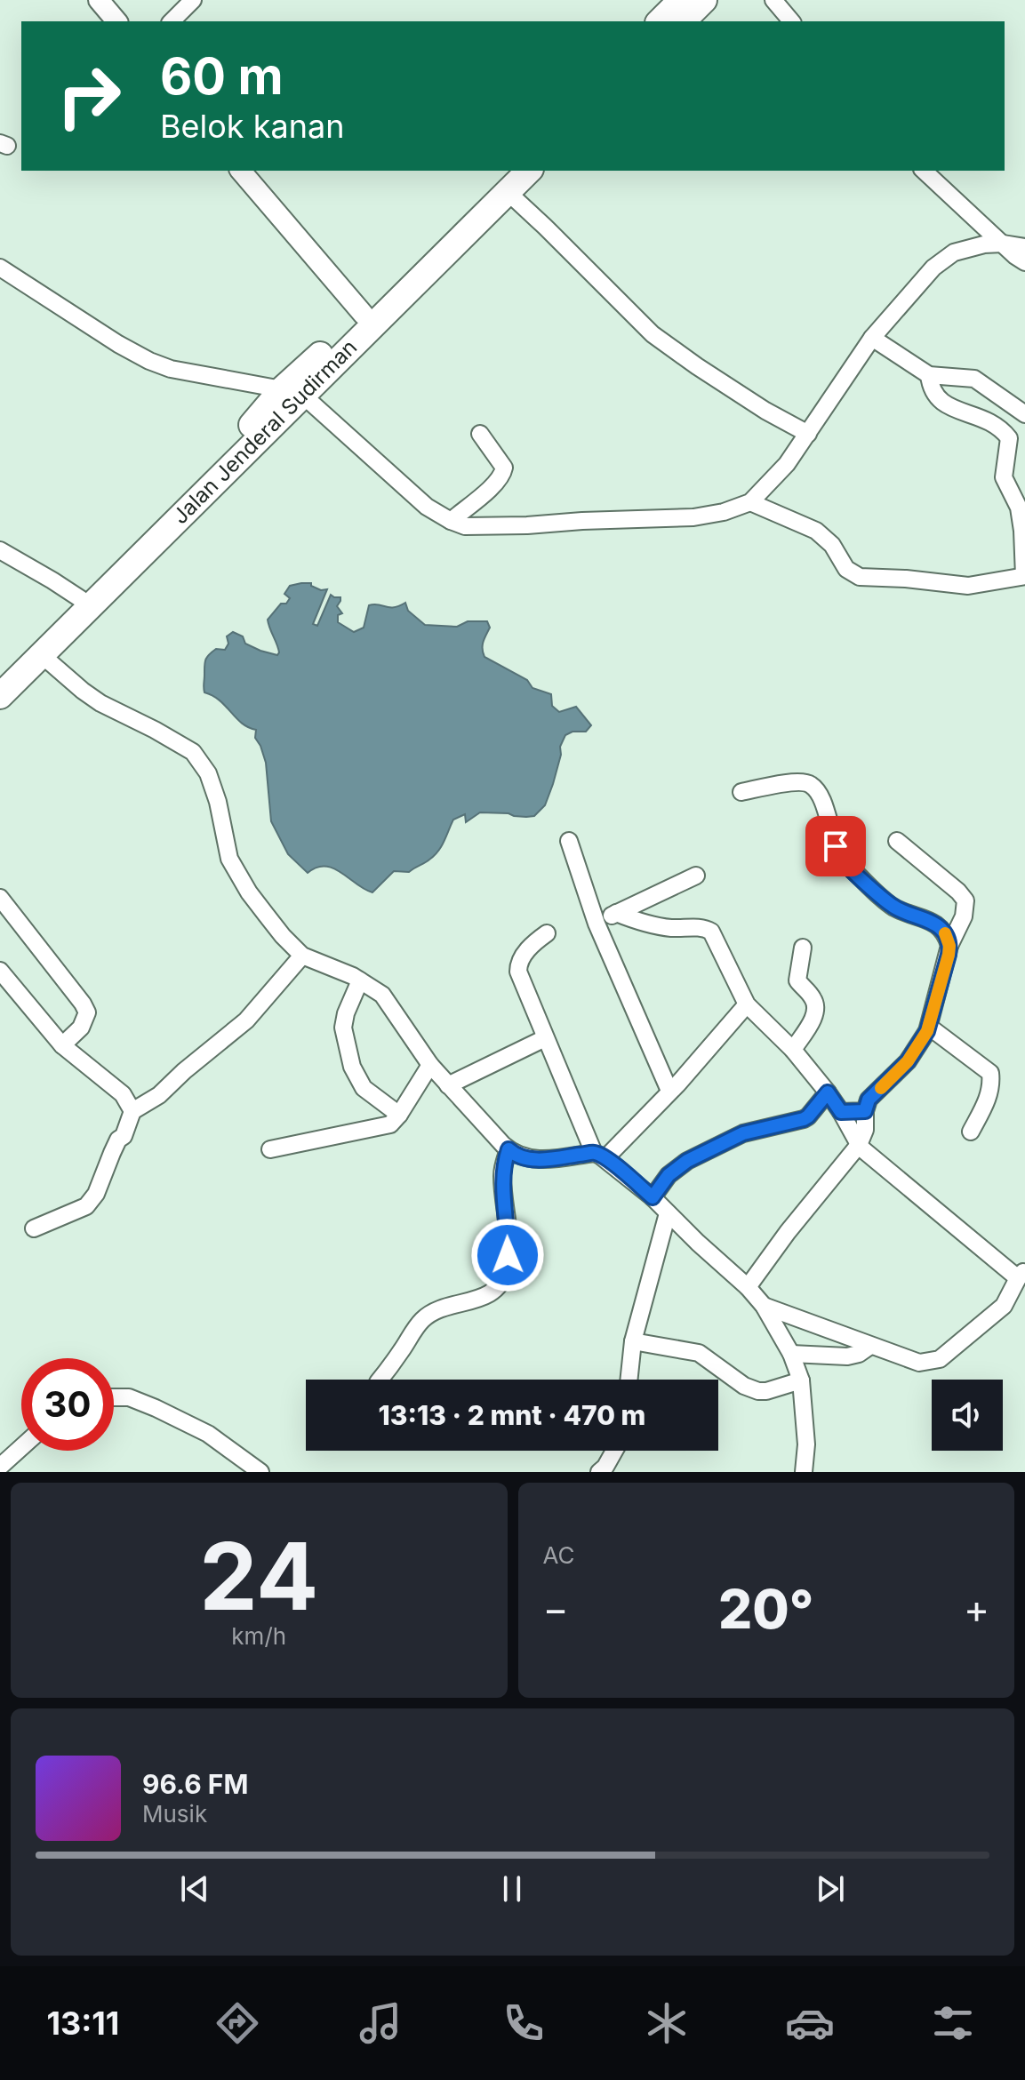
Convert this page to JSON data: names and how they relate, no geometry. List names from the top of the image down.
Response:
{
  "streets": {
    "highway": ["Jalan Jenderal Sudirman"]
  },
  "page": {
    "turn": ["60 m", "Belok kanan"],
    "limit": "30",
    "trip": "13:13 · 2 mnt · 470 m",
    "tile": [
      ["24", "km/h"],
      "AC"
    ],
    "heat": ["−", "20°", "+"],
    "song": ["96.6 FM", "Musik"],
    "tabs": "13:11"
  }
}
